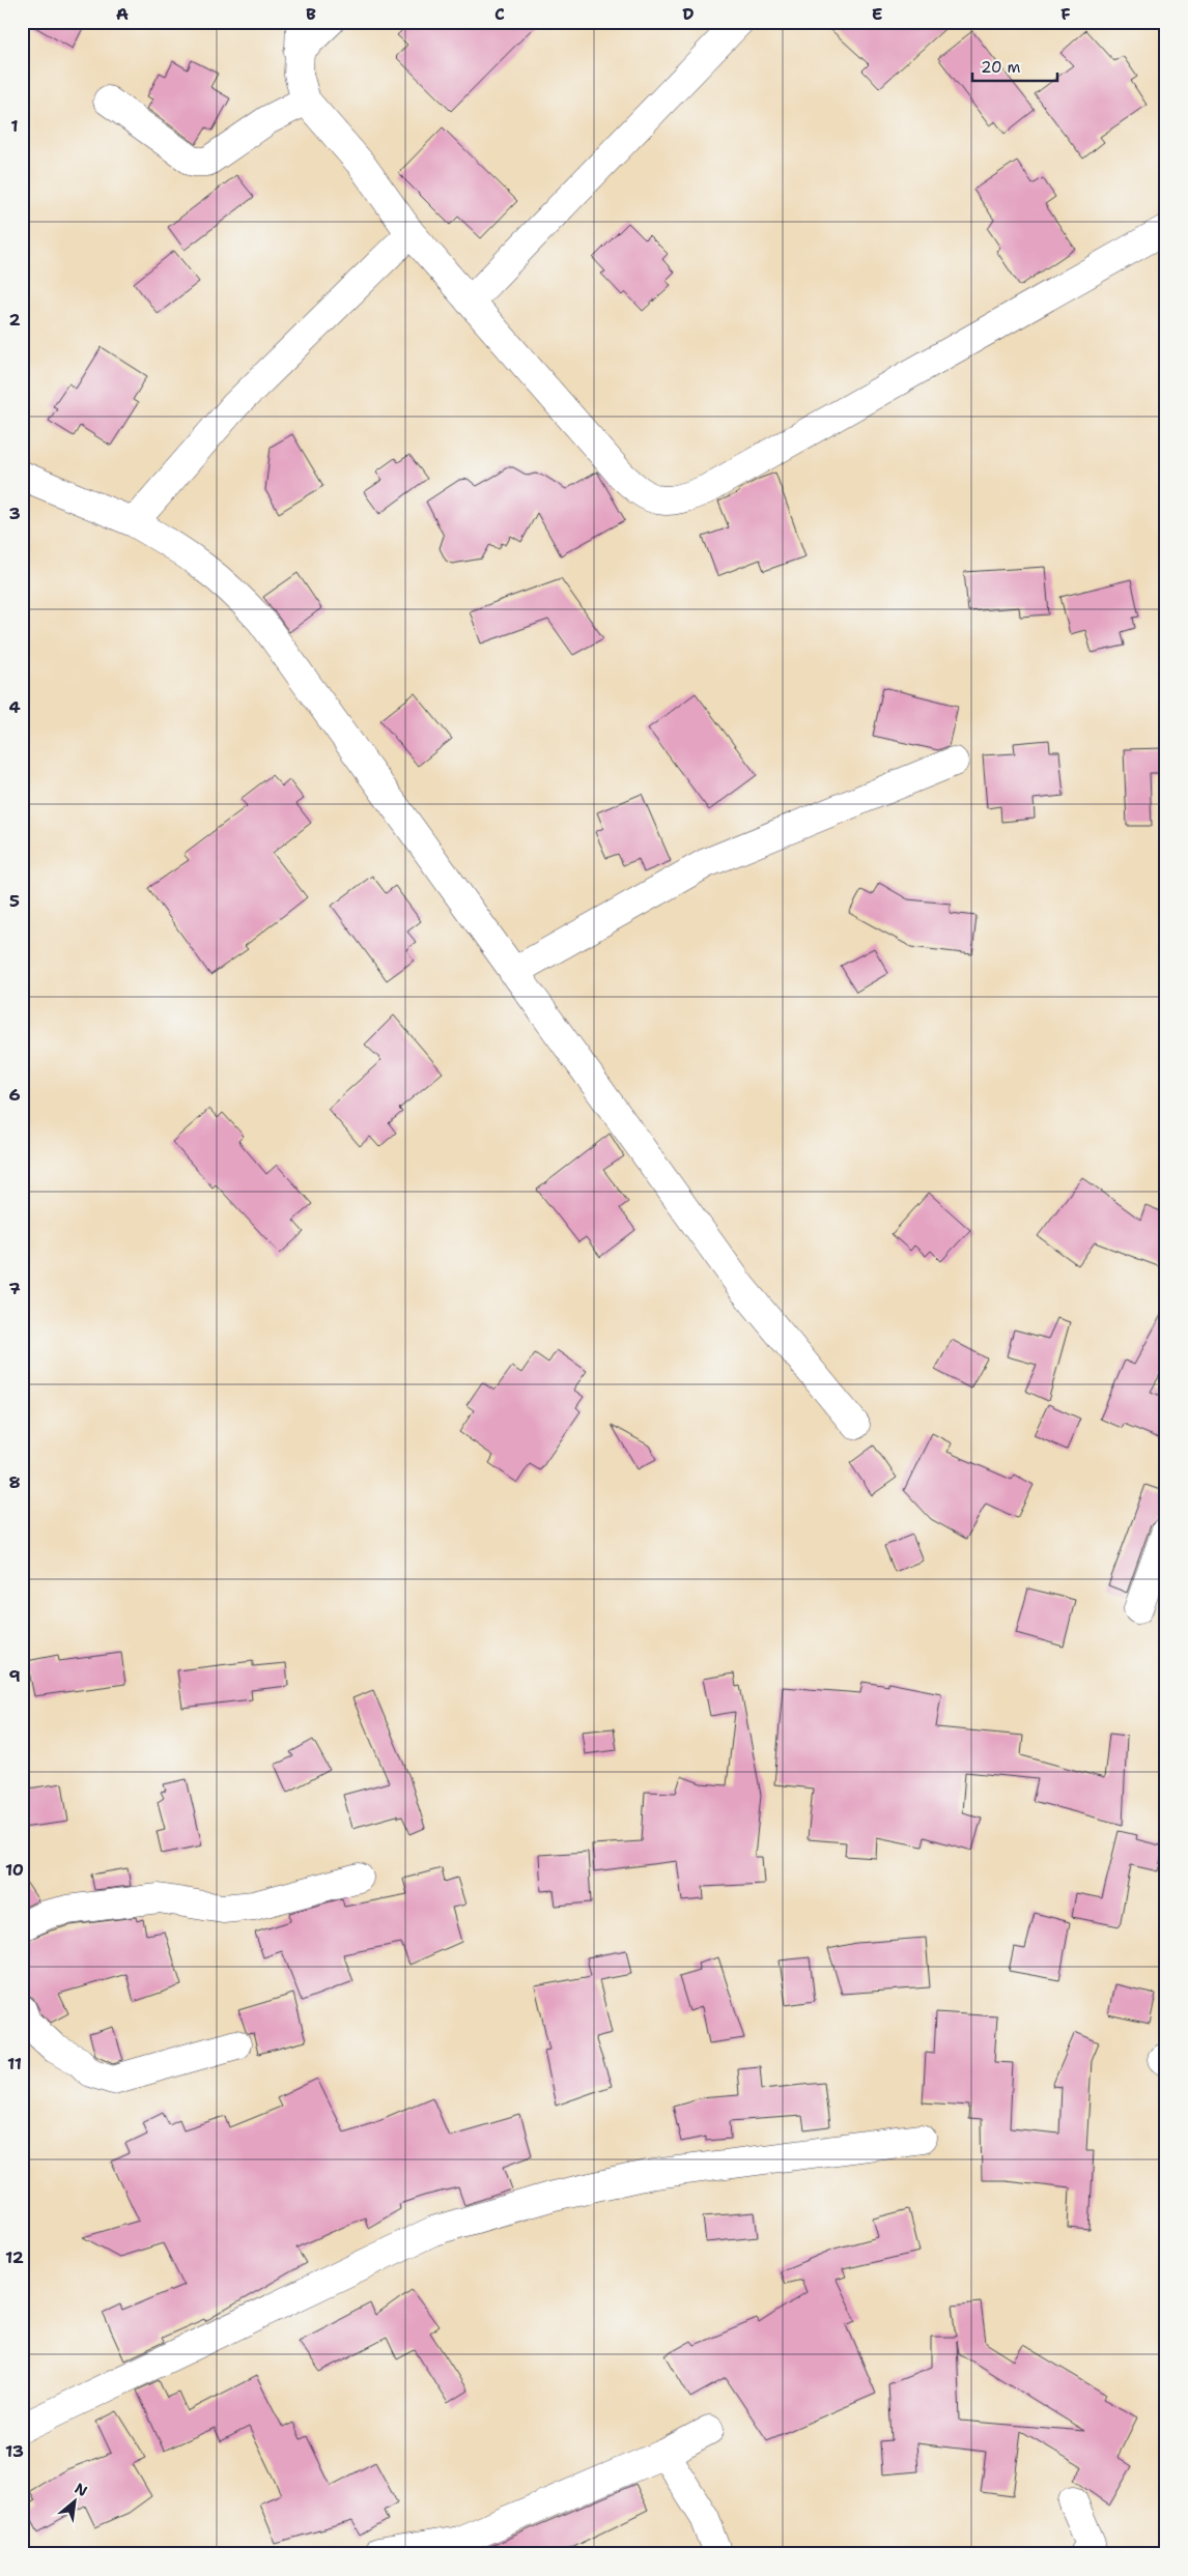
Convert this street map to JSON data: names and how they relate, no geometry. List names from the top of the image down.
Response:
{
  "scale_bar": "20 m",
  "north": "top right",
  "grid": {
    "columns": [
      "A",
      "B",
      "C",
      "D",
      "E",
      "F"
    ],
    "rows": [
      "1",
      "2",
      "3",
      "4",
      "5",
      "6",
      "7",
      "8",
      "9",
      "10",
      "11",
      "12",
      "13"
    ]
  }
}
